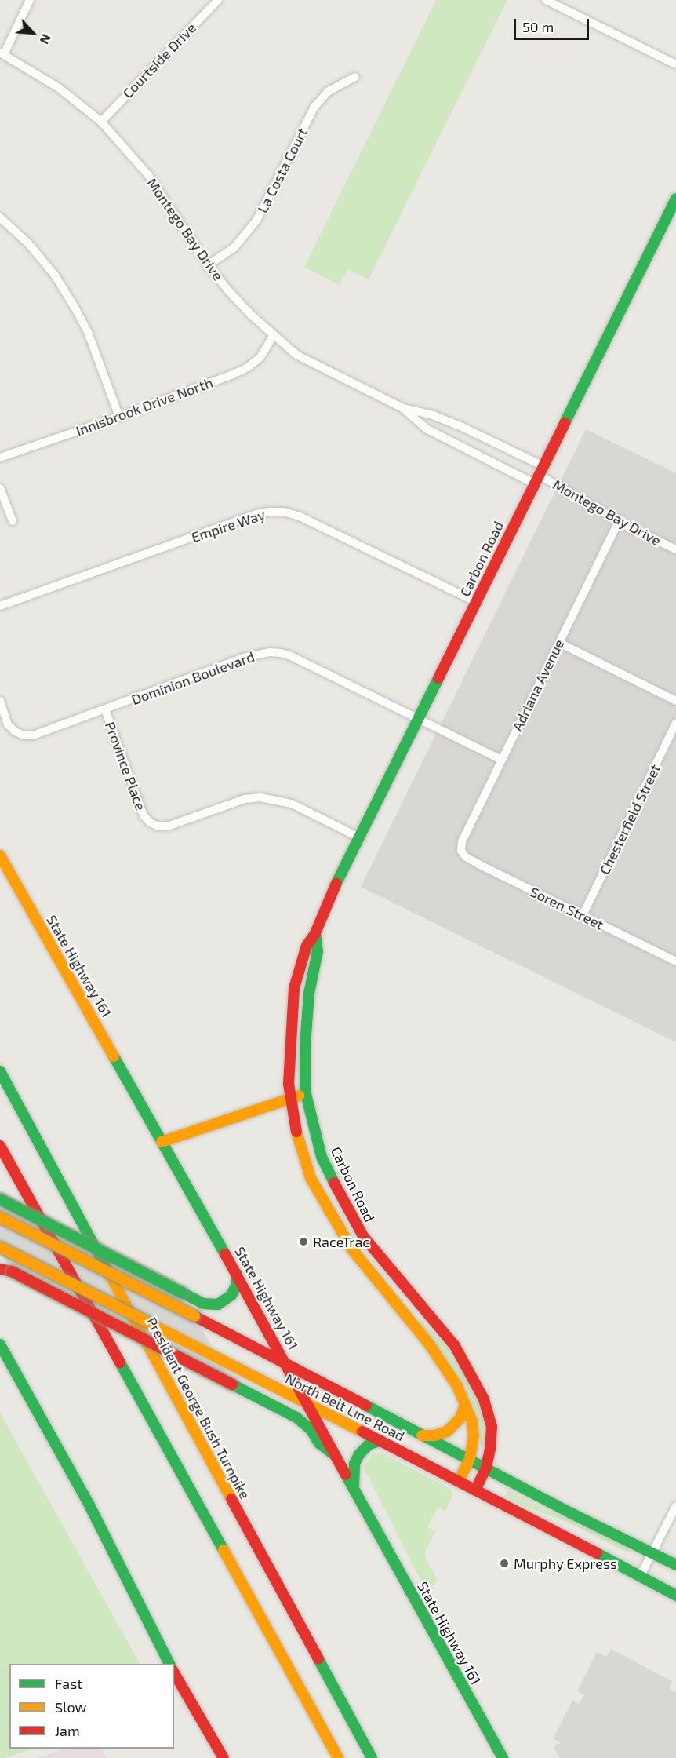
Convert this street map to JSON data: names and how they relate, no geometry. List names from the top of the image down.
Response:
{
  "streets": {
    "main road": [
      "Carbon Road",
      "State Highway 161",
      "North Belt Line Road",
      "President George Bush Turnpike"
    ],
    "street": [
      "Courtside Drive",
      "La Costa Court",
      "Montego Bay Drive",
      "Innisbrook Drive North",
      "Empire Way",
      "Dominion Boulevard",
      "Adriana Avenue",
      "Province Place",
      "Chesterfield Street",
      "Soren Street"
    ]
  },
  "crossings": [
    ["Courtside Drive", "Montego Bay Drive"],
    ["La Costa Court", "Montego Bay Drive"],
    ["Montego Bay Drive", "Innisbrook Drive North"],
    ["Montego Bay Drive", "Carbon Road"],
    ["Montego Bay Drive", "Adriana Avenue"],
    ["Empire Way", "Carbon Road"],
    ["Carbon Road", "Dominion Boulevard"],
    ["Carbon Road", "Province Place"],
    ["Carbon Road", "North Belt Line Road"],
    ["Dominion Boulevard", "Adriana Avenue"],
    ["Dominion Boulevard", "Province Place"],
    ["Adriana Avenue", "Soren Street"],
    ["Chesterfield Street", "Soren Street"],
    ["State Highway 161", "North Belt Line Road"]
  ],
  "places": ["RaceTrac", "Murphy Express"],
  "legend": ["Fast", "Slow", "Jam"],
  "scale_bar": "50 m",
  "north": "bottom right"
}
